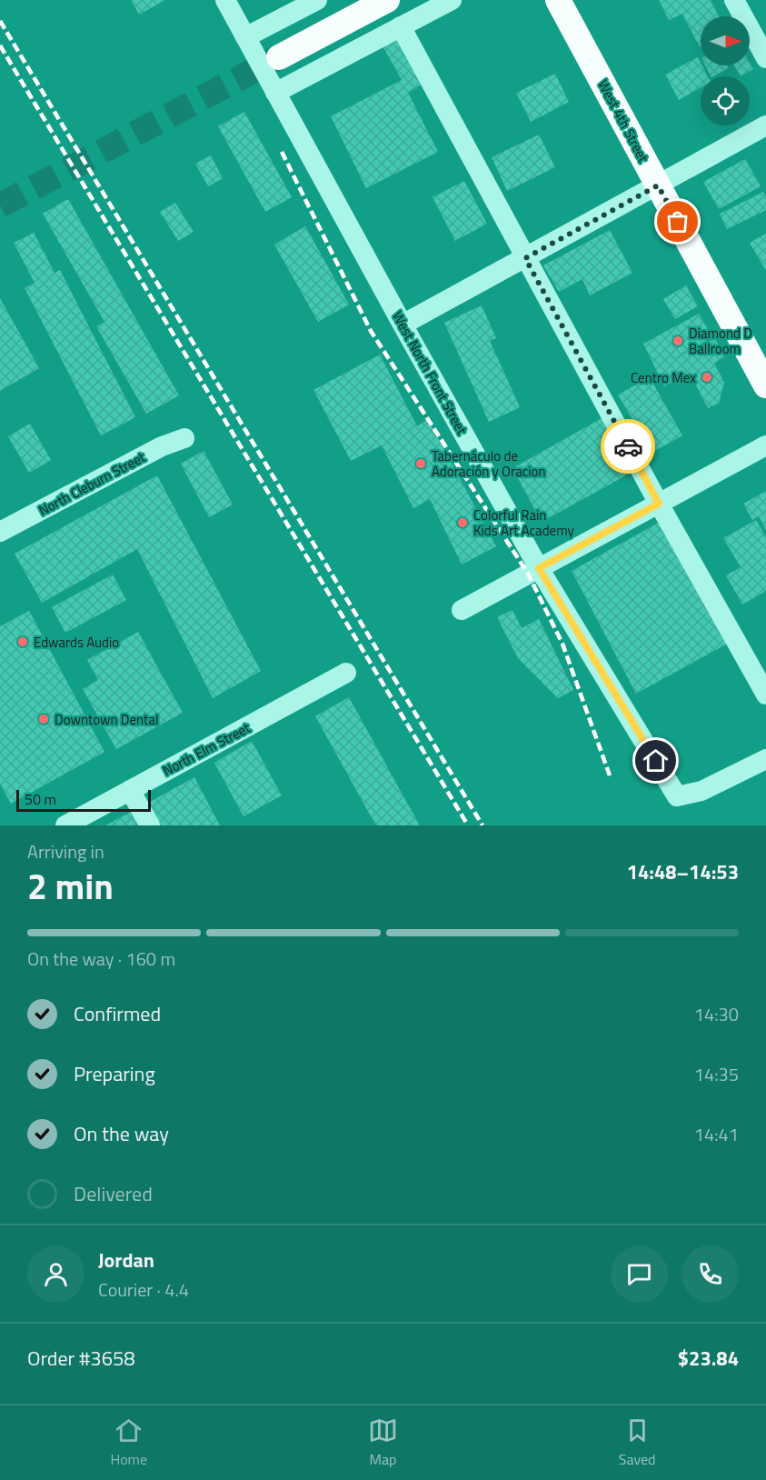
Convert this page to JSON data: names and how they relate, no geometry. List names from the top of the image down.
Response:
{
  "streets": {
    "main road": ["West 4th Street"],
    "street": ["West North Front Street", "North Cleburn Street", "North Elm Street"]
  },
  "places": [
    "Diamond D Ballroom",
    "Centro Mex",
    "Tabernáculo de Adoración y Oracion",
    "Colorful Rain Kids Art Academy",
    "Edwards Audio",
    "Downtown Dental"
  ],
  "scale_bar": "50 m",
  "north": "right",
  "page": {
    "scale": "50 m",
    "heading": ["2 min", "Arriving in", "14:48–14:53"],
    "panel": [
      "Jordan",
      "Courier · 4.4",
      "Order #3658",
      "$23.84"
    ],
    "bar": "On the way · 160 m",
    "list": [
      ["Confirmed", "14:30"],
      ["Preparing", "14:35"],
      ["On the way", "14:41"],
      "Delivered"
    ],
    "tabs": ["Home", "Map", "Saved"]
  }
}
